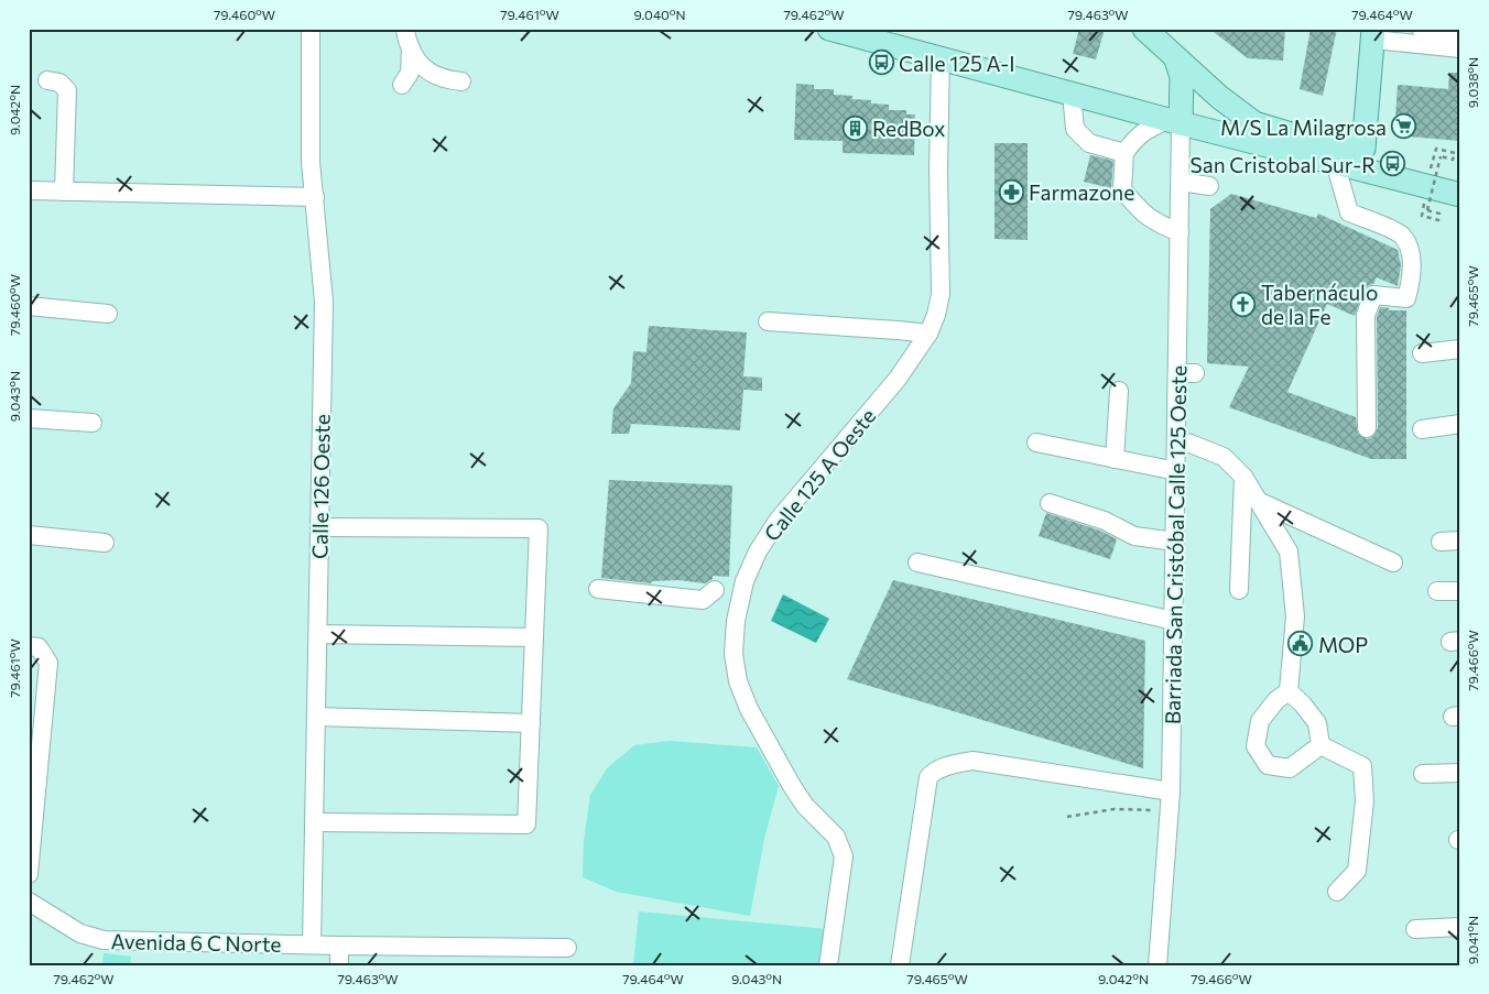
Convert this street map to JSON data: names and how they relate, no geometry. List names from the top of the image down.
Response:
{
  "streets": {
    "street": [
      "Calle 125 A Oeste",
      "Calle 126 Oeste",
      "Barriada San Cristóbal Calle 125 Oeste",
      "Avenida 6 C Norte"
    ]
  },
  "crossings": [
    ["Calle 126 Oeste", "Avenida 6 C Norte"]
  ],
  "places": {
    "bus stop": ["Calle 125 A-I", "San Cristobal Sur-R"],
    "supermarket": ["M/S La Milagrosa"],
    "building": ["RedBox"],
    "pharmacy": ["Farmazone"],
    "church": ["Tabernáculo de la Fe"],
    "public building": ["MOP"]
  },
  "coordinates": [
    "79.460°W",
    "79.461°W",
    "9.040°N",
    "79.462°W",
    "79.463°W",
    "79.464°W",
    "9.038°N",
    "9.042°N",
    "79.465°W",
    "9.043°N",
    "79.466°W",
    "9.041°N"
  ]
}
